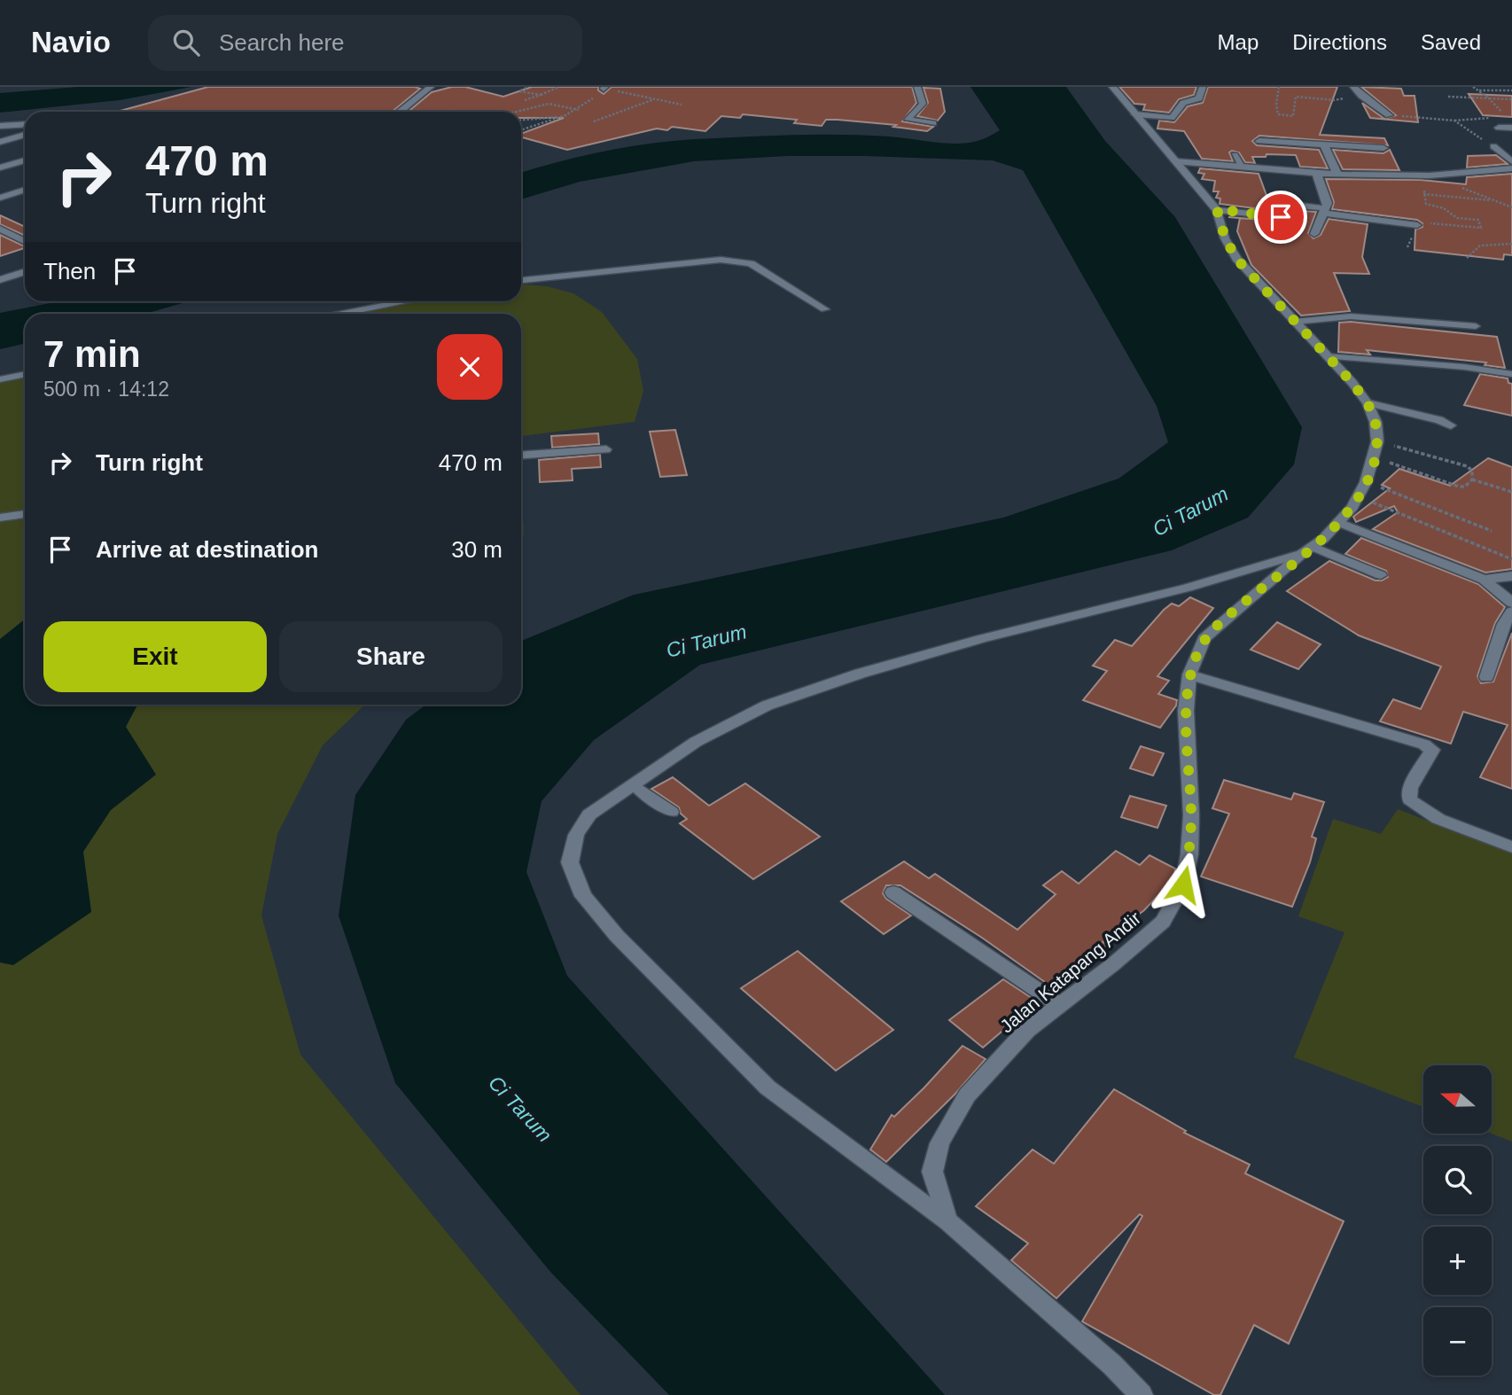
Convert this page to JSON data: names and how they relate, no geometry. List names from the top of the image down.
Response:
{
  "streets": {
    "street": ["Jalan Katapang Andir"]
  },
  "water": ["Ci Tarum"],
  "north": "left",
  "page": {
    "header": "Navio",
    "search": "Search here",
    "nav": ["Map", "Directions", "Saved"],
    "turn": ["470 m", "Turn right"],
    "then": "Then",
    "heading": ["7 min", "500 m · 14:12"],
    "list": [
      {
        "name": "Turn right",
        "value": "470 m"
      },
      {
        "name": "Arrive at destination",
        "value": "30 m"
      }
    ],
    "buttons": ["Exit", "Share"],
    "map_buttons": ["+", "−"]
  }
}
